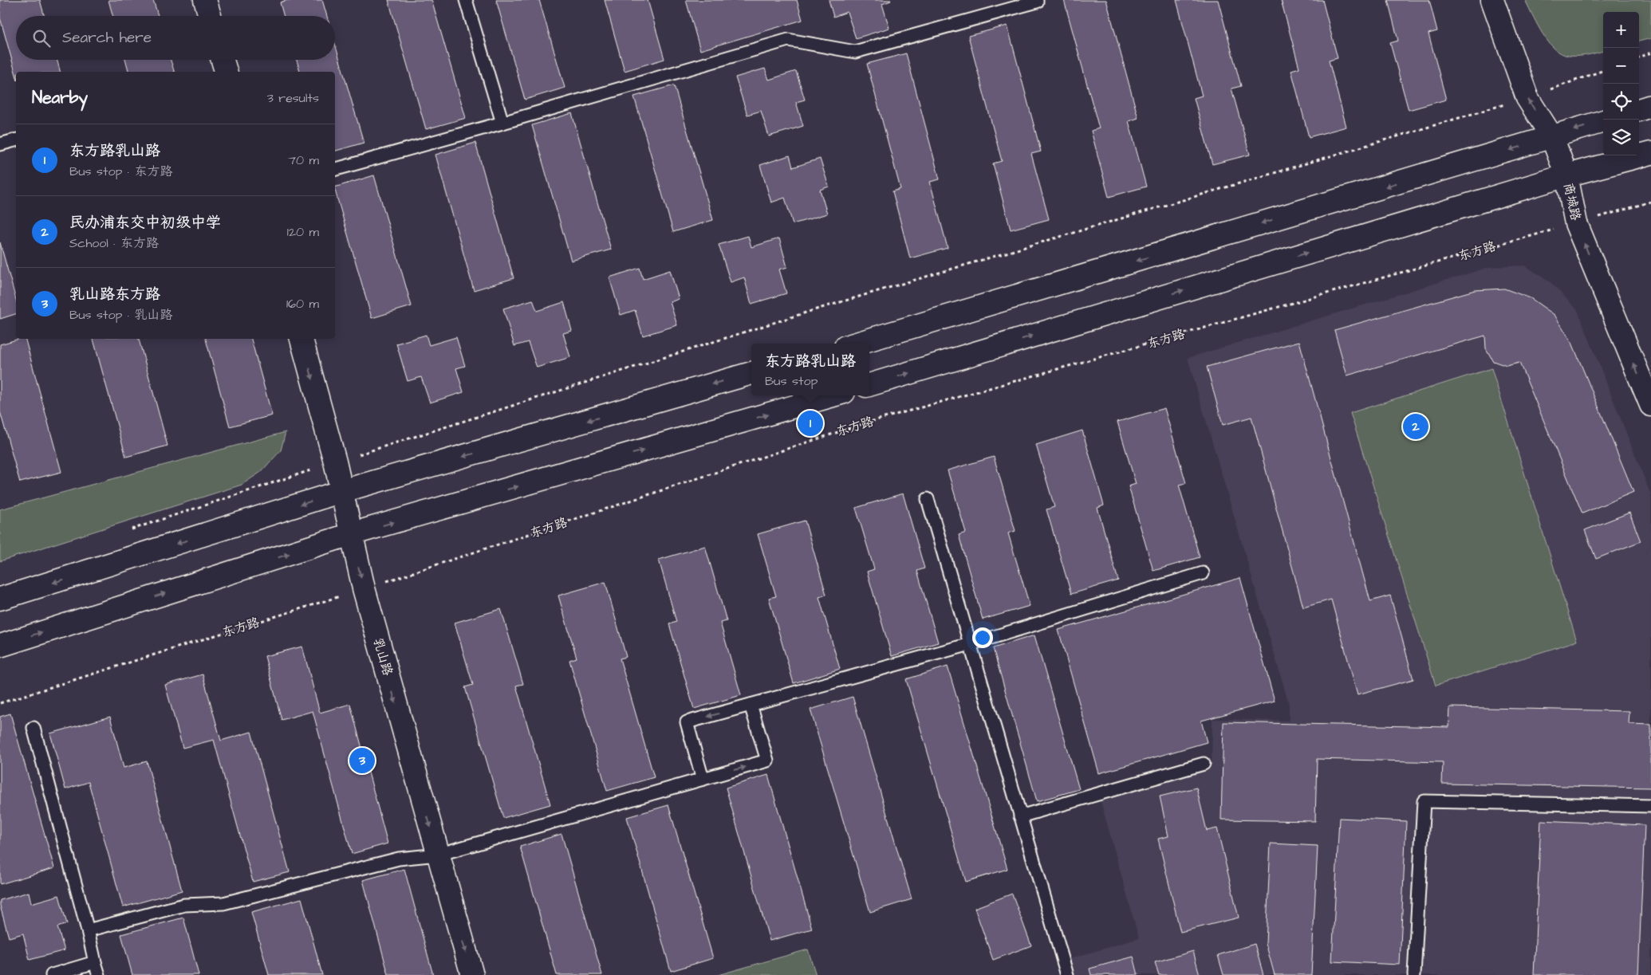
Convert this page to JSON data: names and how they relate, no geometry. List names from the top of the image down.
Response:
{
  "streets": {
    "main road": ["商城路", "乳山路"],
    "path": ["东方路"]
  },
  "crossings": [
    ["商城路", "东方路"],
    ["东方路", "乳山路"]
  ],
  "one_way": ["商城路", "乳山路"],
  "page": {
    "map_buttons": ["+", "−"],
    "search": "Search here",
    "heading": ["Nearby", "3 results"],
    "list": [
      {
        "mark": "1",
        "name": "东方路乳山路",
        "note": "Bus stop · 东方路",
        "value": "70 m"
      },
      {
        "mark": "2",
        "name": "民办浦东交中初级中学",
        "note": "School · 东方路",
        "value": "120 m"
      },
      {
        "mark": "3",
        "name": "乳山路东方路",
        "note": "Bus stop · 乳山路",
        "value": "160 m"
      }
    ],
    "popup": ["东方路乳山路", "Bus stop"],
    "pins": ["1", "2", "3"]
  }
}
